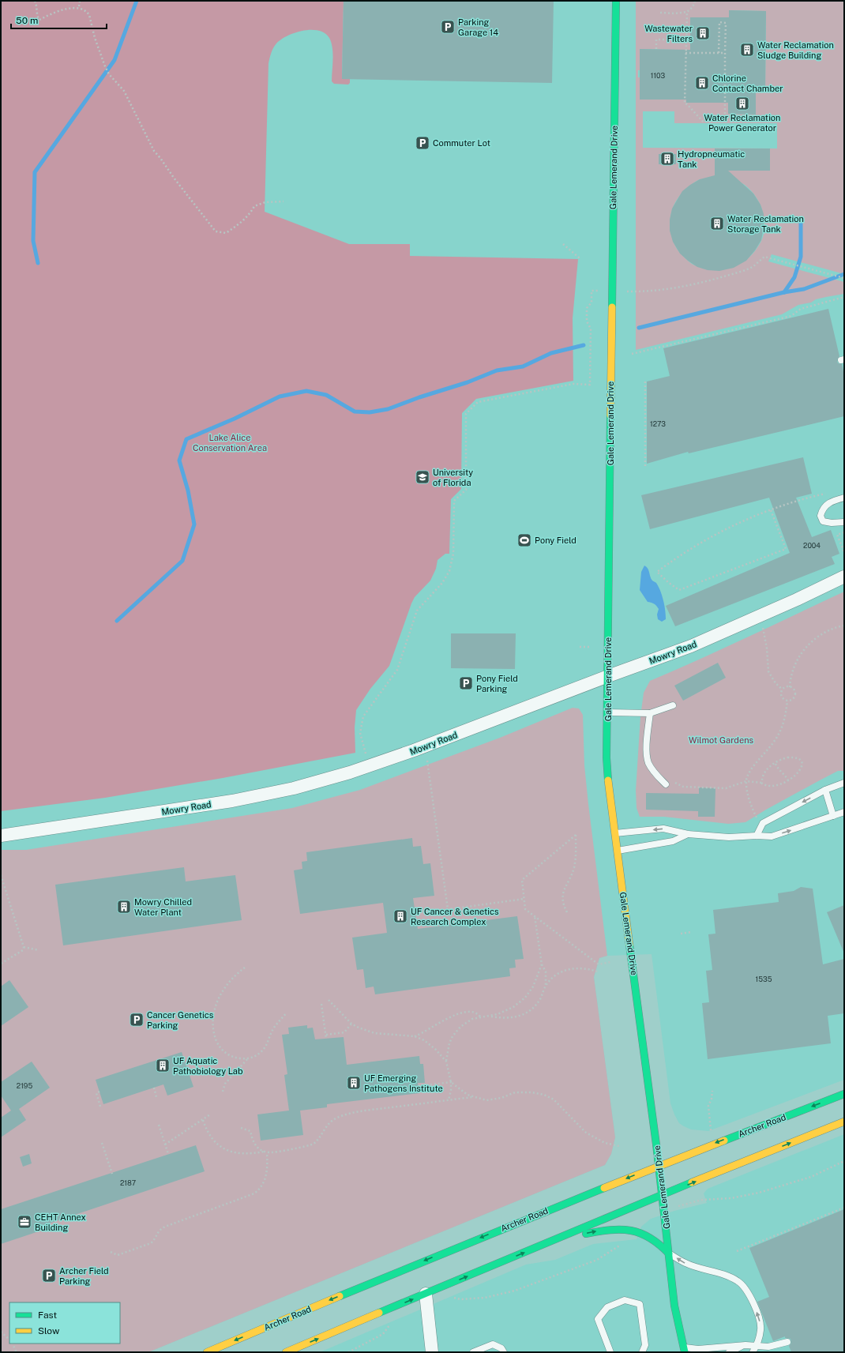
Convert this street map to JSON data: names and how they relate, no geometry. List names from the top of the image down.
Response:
{
  "streets": {
    "main road": ["Gale Lemerand Drive", "Archer Road"],
    "street": ["Mowry Road"]
  },
  "crossings": [
    ["Gale Lemerand Drive", "Mowry Road"],
    ["Gale Lemerand Drive", "Archer Road"]
  ],
  "parks": ["Lake Alice Conservation Area", "Wilmot Gardens"],
  "places": {
    "parking": [
      "Parking Garage 14",
      "Commuter Lot",
      "Pony Field Parking",
      "Cancer Genetics Parking",
      "Archer Field Parking"
    ],
    "building": [
      "Wastewater Filters",
      "Water Reclamation Sludge Building",
      "Chlorine Contact Chamber",
      "Water Reclamation Power Generator",
      "Hydropneumatic Tank",
      "Water Reclamation Storage Tank",
      "Mowry Chilled Water Plant",
      "UF Cancer & Genetics Research Complex",
      "UF Aquatic Pathobiology Lab",
      "UF Emerging Pathogens Institute"
    ],
    "school or university": ["University of Florida"],
    "sports": ["Pony Field"],
    "office": ["CEHT Annex Building"]
  },
  "house_numbers": [
    "1103",
    "1273",
    "2004",
    "1535",
    "2195",
    "2187"
  ],
  "legend": ["Fast", "Slow"],
  "scale_bar": "50 m"
}
